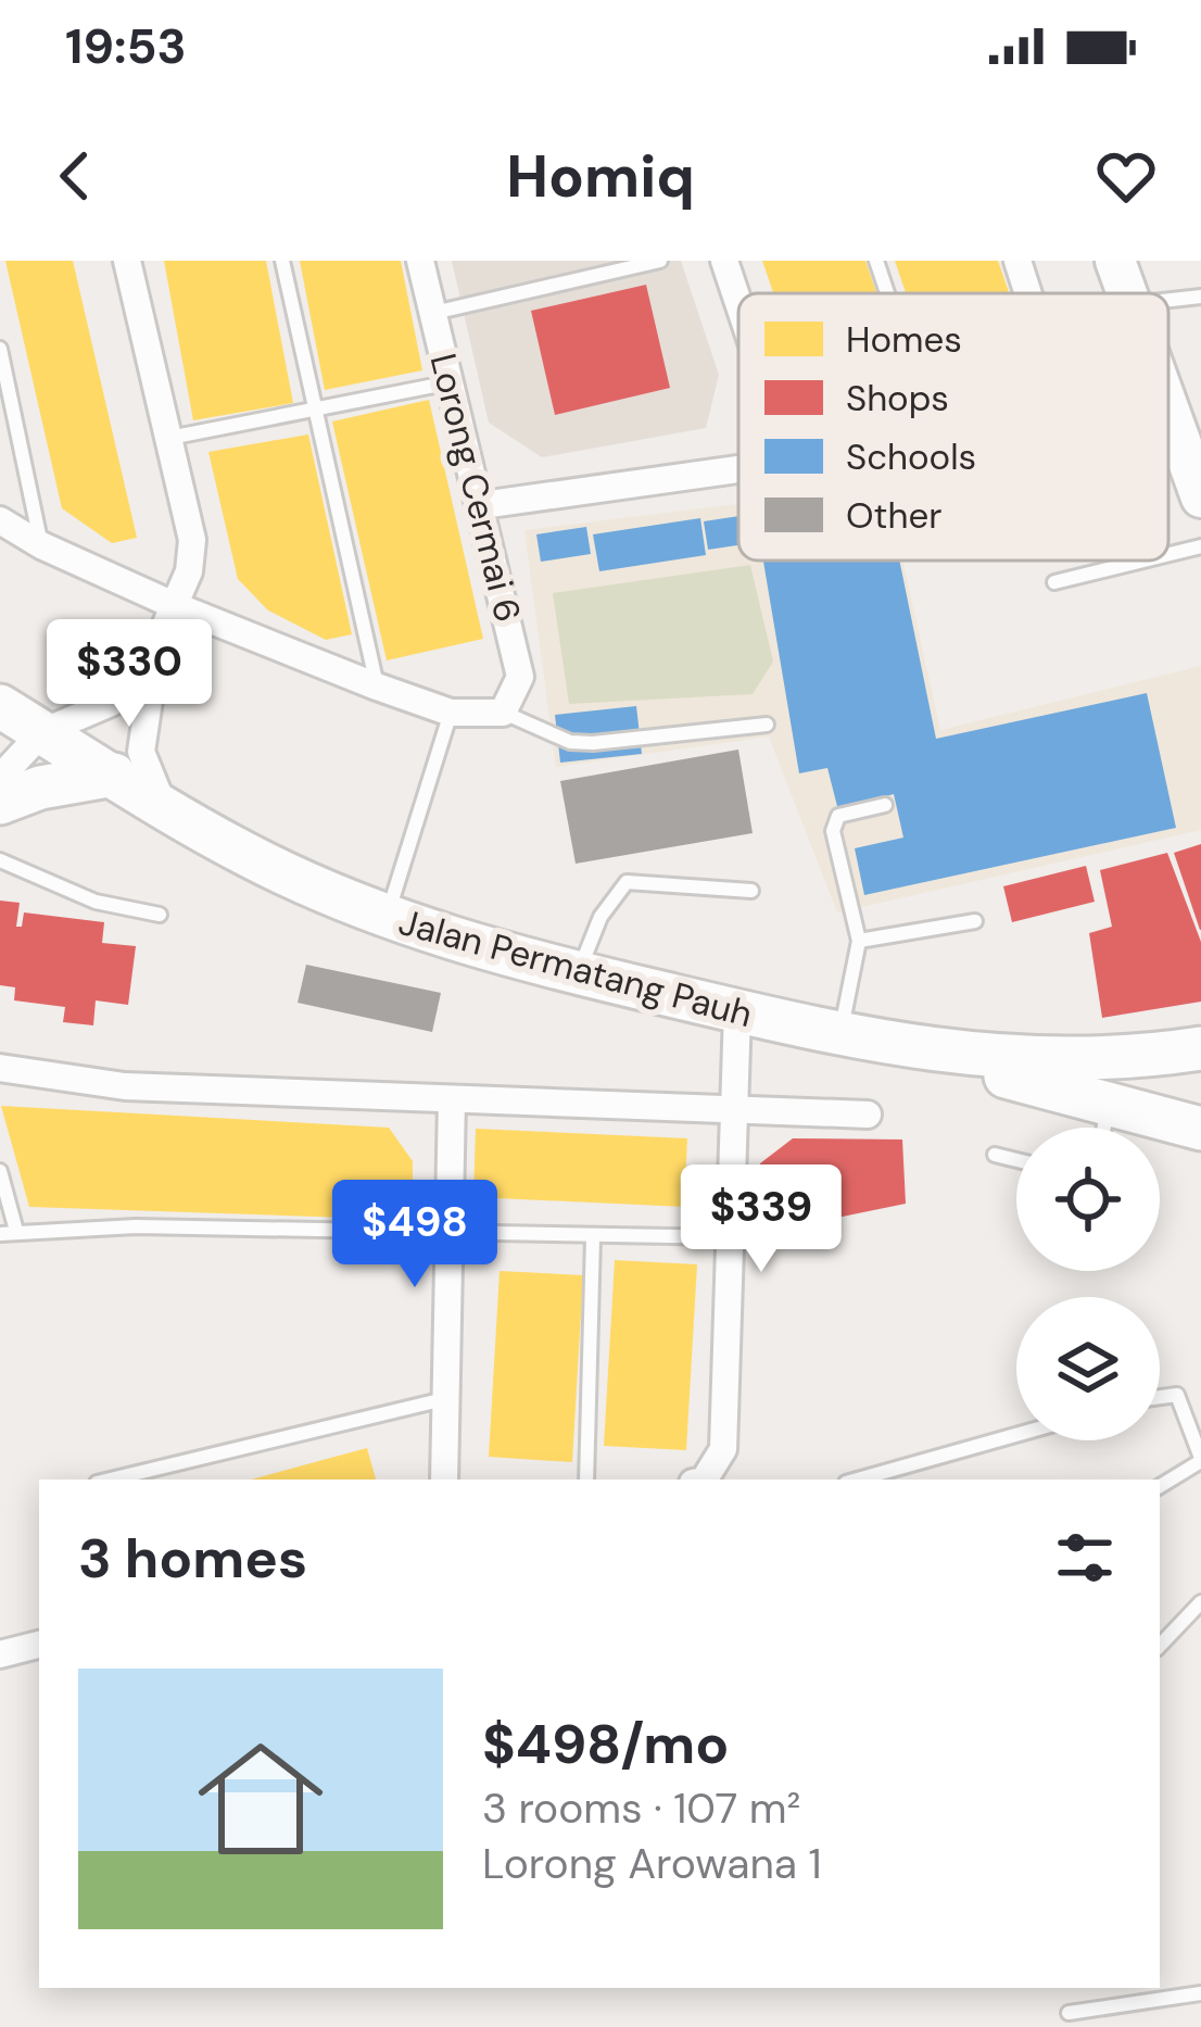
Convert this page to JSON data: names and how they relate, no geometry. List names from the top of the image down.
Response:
{
  "streets": {
    "main road": ["Jalan Permatang Pauh"],
    "street": ["Lorong Cermai 6"]
  },
  "legend": [
    "Homes",
    "Shops",
    "Schools",
    "Other"
  ],
  "page": {
    "status": "19:53",
    "header": "Homiq",
    "price": ["$330", "$339", "$498"],
    "heading": "3 homes",
    "list": [
      {
        "name": "$498/mo",
        "note": "3 rooms · 107 m² · Lorong Arowana 1"
      }
    ]
  }
}
